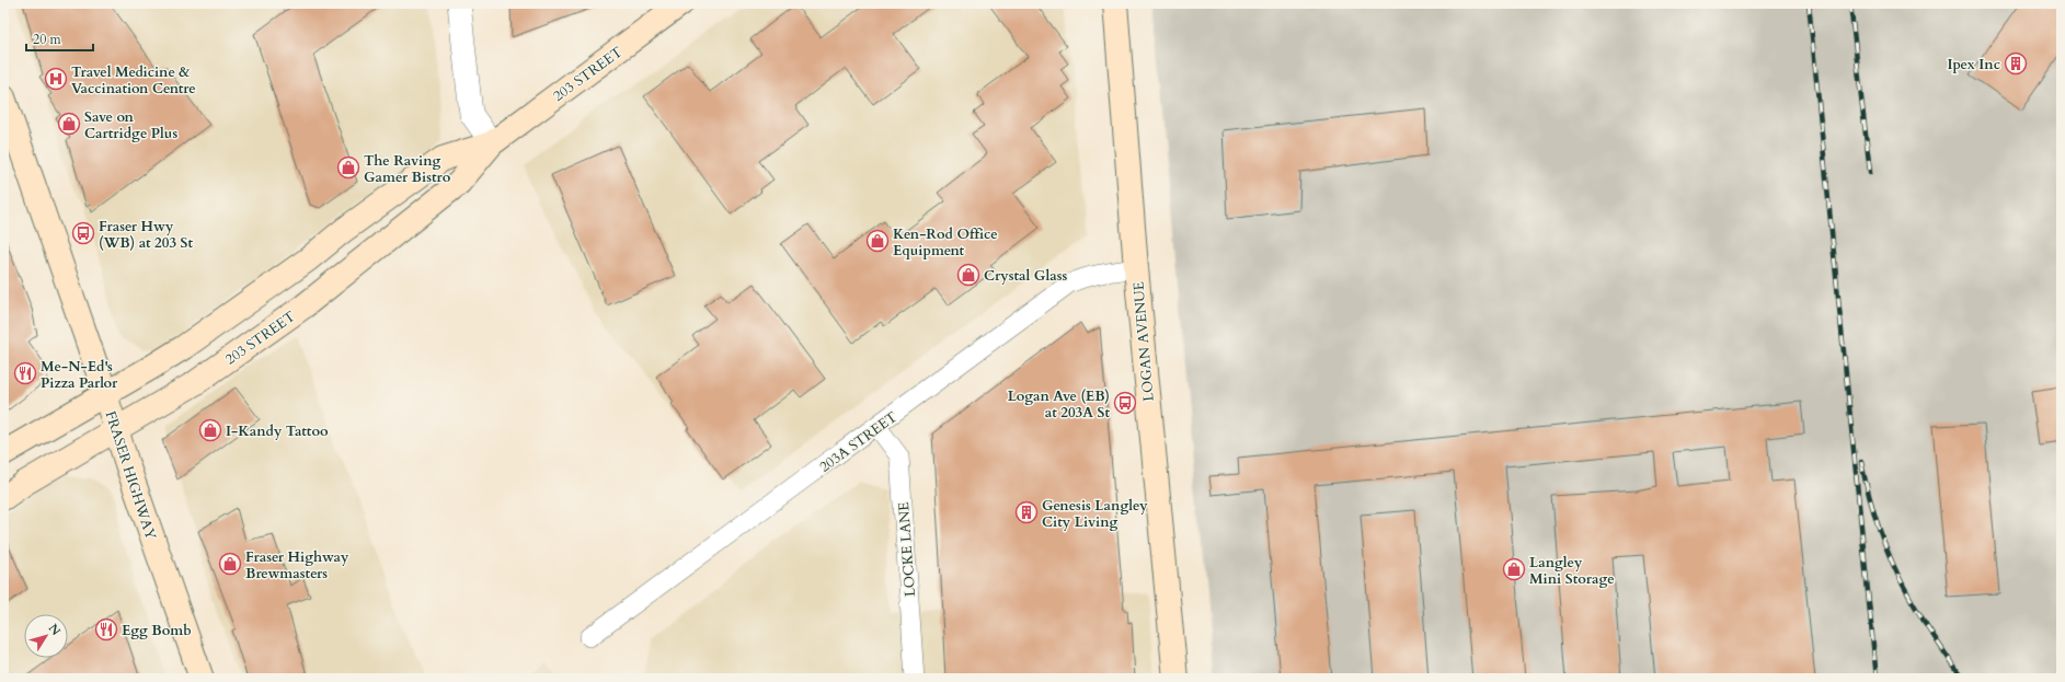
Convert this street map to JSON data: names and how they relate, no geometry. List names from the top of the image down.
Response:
{
  "streets": {
    "main road": ["203 STREET", "LOGAN AVENUE", "FRASER HIGHWAY"],
    "street": ["203A STREET", "LOCKE LANE"]
  },
  "crossings": [
    ["203 STREET", "FRASER HIGHWAY"],
    ["LOGAN AVENUE", "203A STREET"],
    ["203A STREET", "LOCKE LANE"]
  ],
  "places": {
    "building": ["Ipex Inc", "Genesis Langley City Living"],
    "hospital": ["Travel Medicine & Vaccination Centre"],
    "shop": [
      "Save on Cartridge Plus",
      "The Raving Gamer Bistro",
      "Ken-Rod Office Equipment",
      "Crystal Glass",
      "I-Kandy Tattoo",
      "Fraser Highway Brewmasters",
      "Langley Mini Storage"
    ],
    "bus stop": ["Fraser Hwy (WB) at 203 St", "Logan Ave (EB) at 203A St"],
    "restaurant": ["Me-N-Ed's Pizza Parlor", "Egg Bomb"]
  },
  "scale_bar": "20 m",
  "north": "top right"
}
